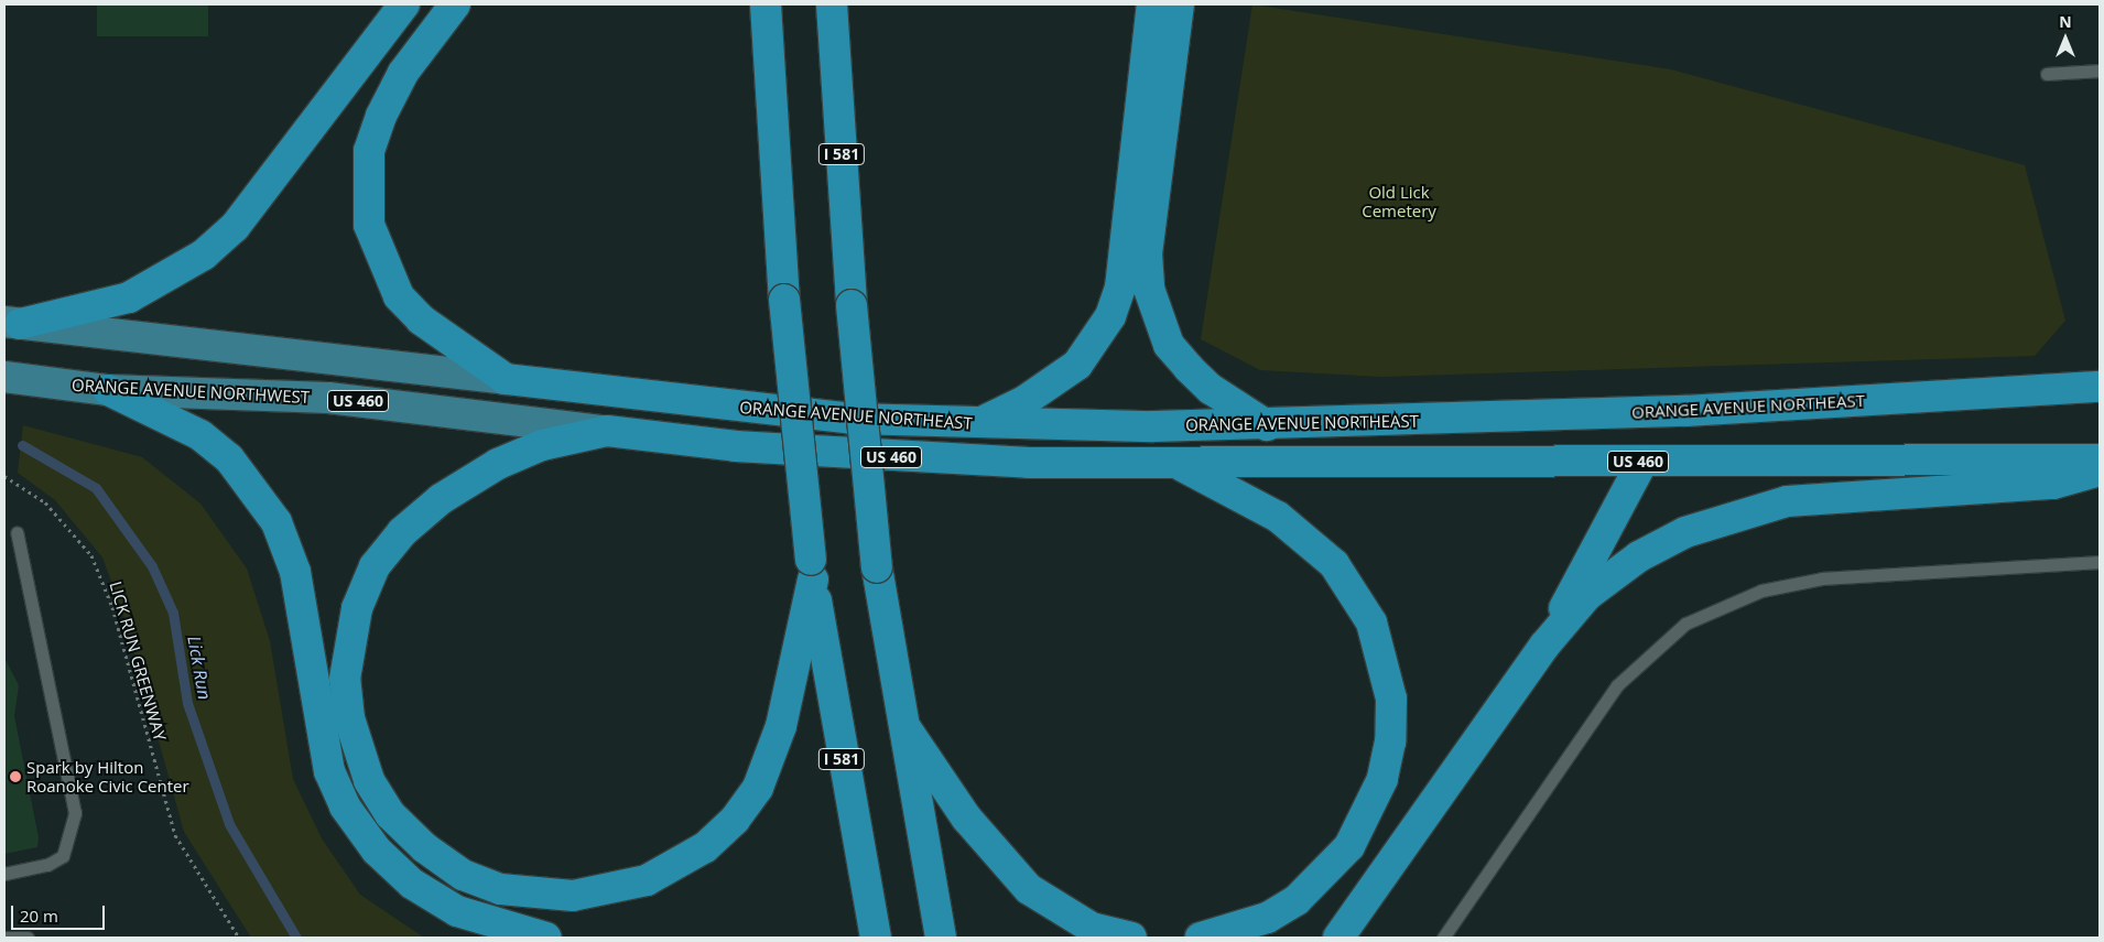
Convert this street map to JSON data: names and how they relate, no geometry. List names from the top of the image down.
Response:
{
  "streets": {
    "highway": ["I 581", "US 460", "ORANGE AVENUE NORTHEAST"],
    "main road": ["ORANGE AVENUE NORTHWEST"],
    "path": ["LICK RUN GREENWAY"]
  },
  "crossings": [
    ["ORANGE AVENUE NORTHWEST", "US 460"],
    ["US 460", "ORANGE AVENUE NORTHEAST"]
  ],
  "water": ["Lick Run"],
  "parks": ["Old Lick Cemetery"],
  "places": ["Spark by Hilton Roanoke Civic Center"],
  "scale_bar": "20 m",
  "north": "top"
}
